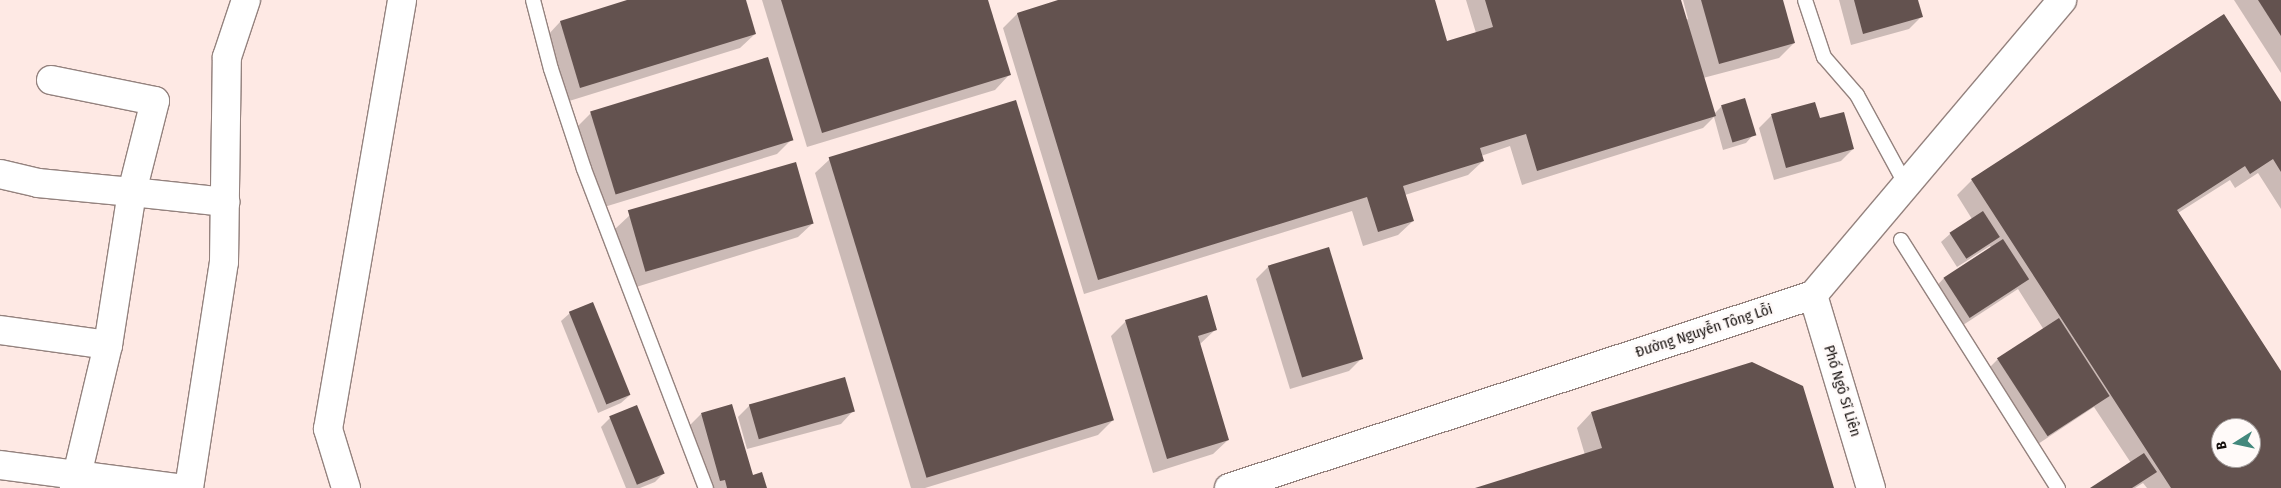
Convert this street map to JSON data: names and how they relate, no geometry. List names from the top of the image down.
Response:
{
  "streets": {
    "street": ["Đường Nguyễn Tông Lỗi", "Phố Ngô Sĩ Liên"]
  },
  "crossings": [
    ["Đường Nguyễn Tông Lỗi", "Phố Ngô Sĩ Liên"]
  ],
  "north": "left"
}
